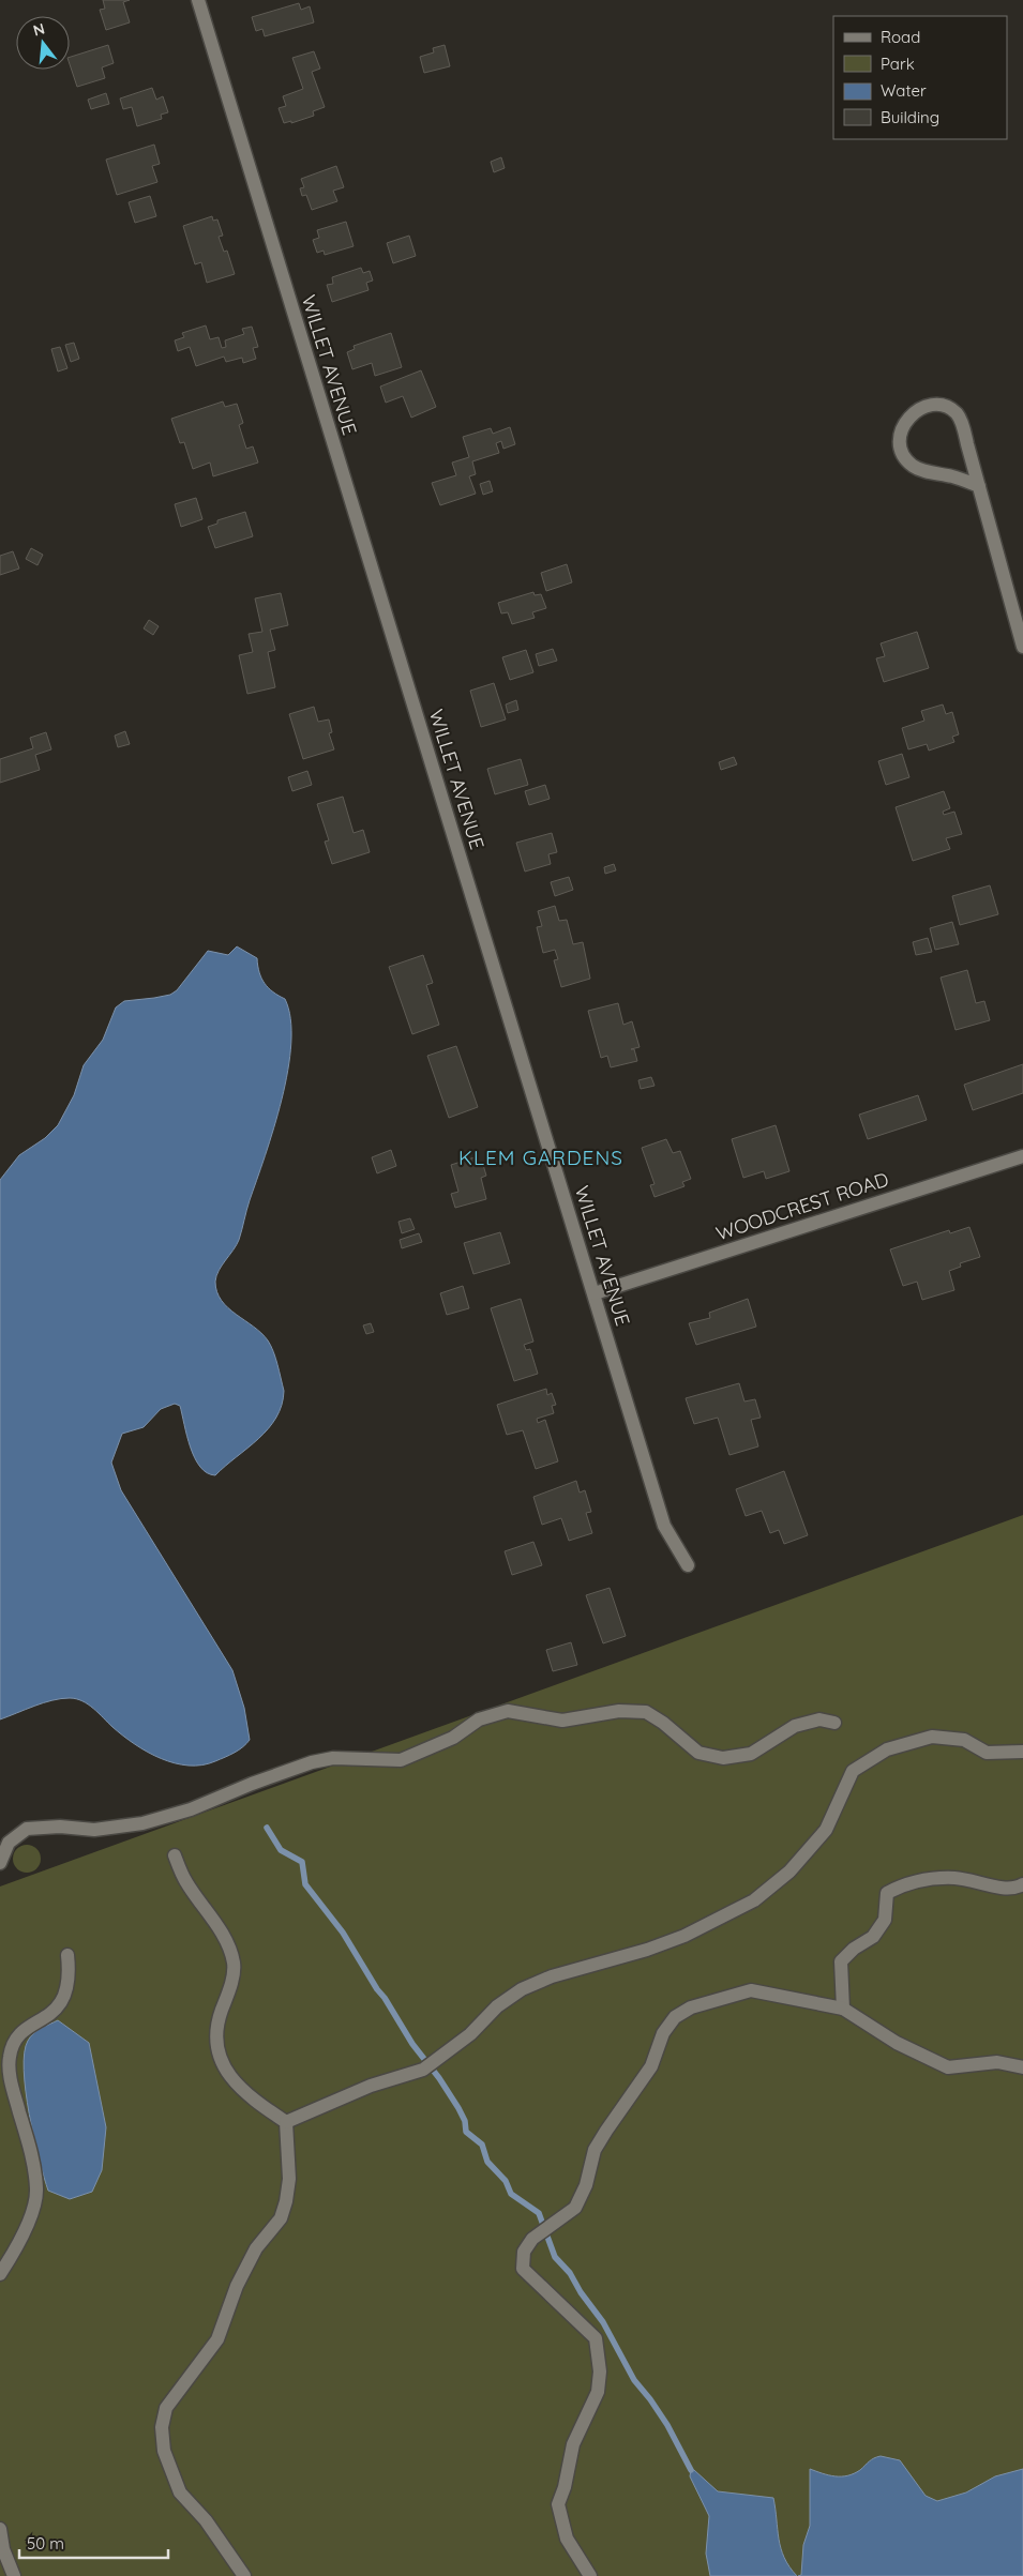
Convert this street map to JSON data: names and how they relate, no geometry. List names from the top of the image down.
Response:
{
  "streets": {
    "street": ["WILLET AVENUE", "WOODCREST ROAD"]
  },
  "crossings": [
    ["WILLET AVENUE", "WOODCREST ROAD"]
  ],
  "districts": ["KLEM GARDENS"],
  "legend": [
    "Road",
    "Park",
    "Water",
    "Building"
  ],
  "scale_bar": "50 m",
  "north": "top"
}
